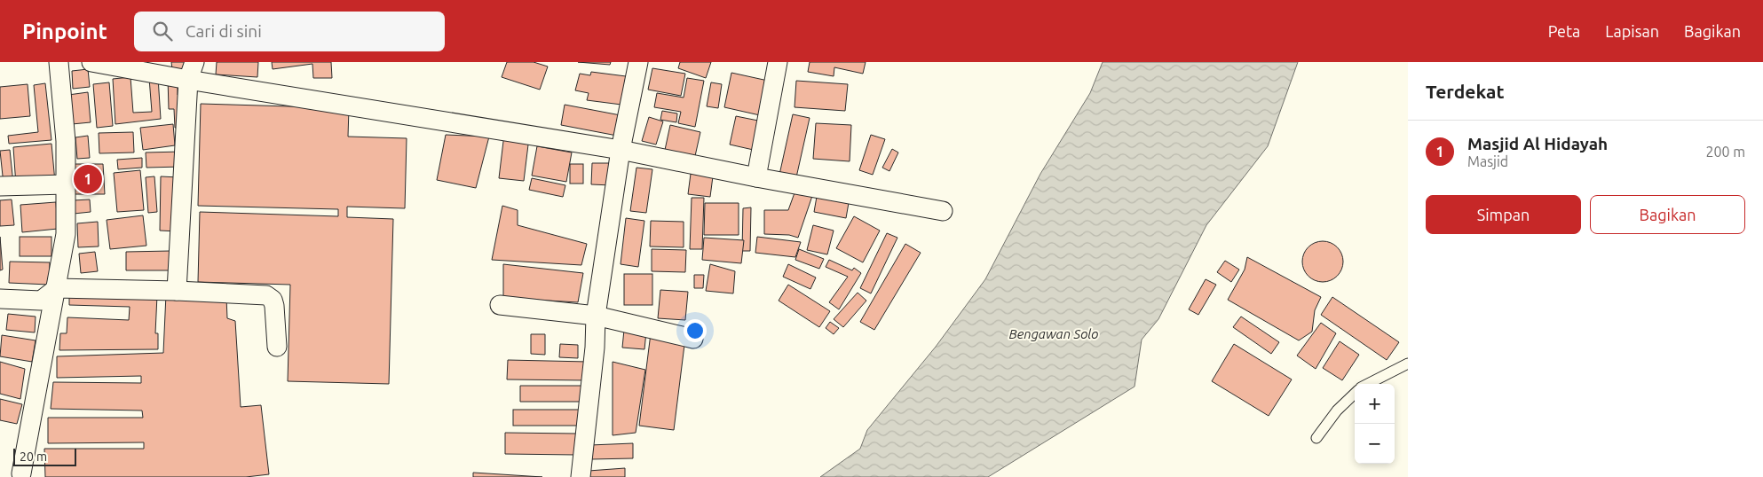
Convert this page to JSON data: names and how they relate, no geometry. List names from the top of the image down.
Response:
{
  "water": ["Bengawan Solo"],
  "scale_bar": "20 m",
  "page": {
    "header": "Pinpoint",
    "search": "Cari di sini",
    "nav": ["Peta", "Lapisan", "Bagikan"],
    "heading": "Terdekat",
    "list": [
      {
        "mark": "1",
        "name": "Masjid Al Hidayah",
        "note": "Masjid",
        "value": "200 m"
      }
    ],
    "pins": "1",
    "buttons": ["Simpan", "Bagikan"],
    "map_buttons": ["+", "−"],
    "scale": "20 m"
  }
}
